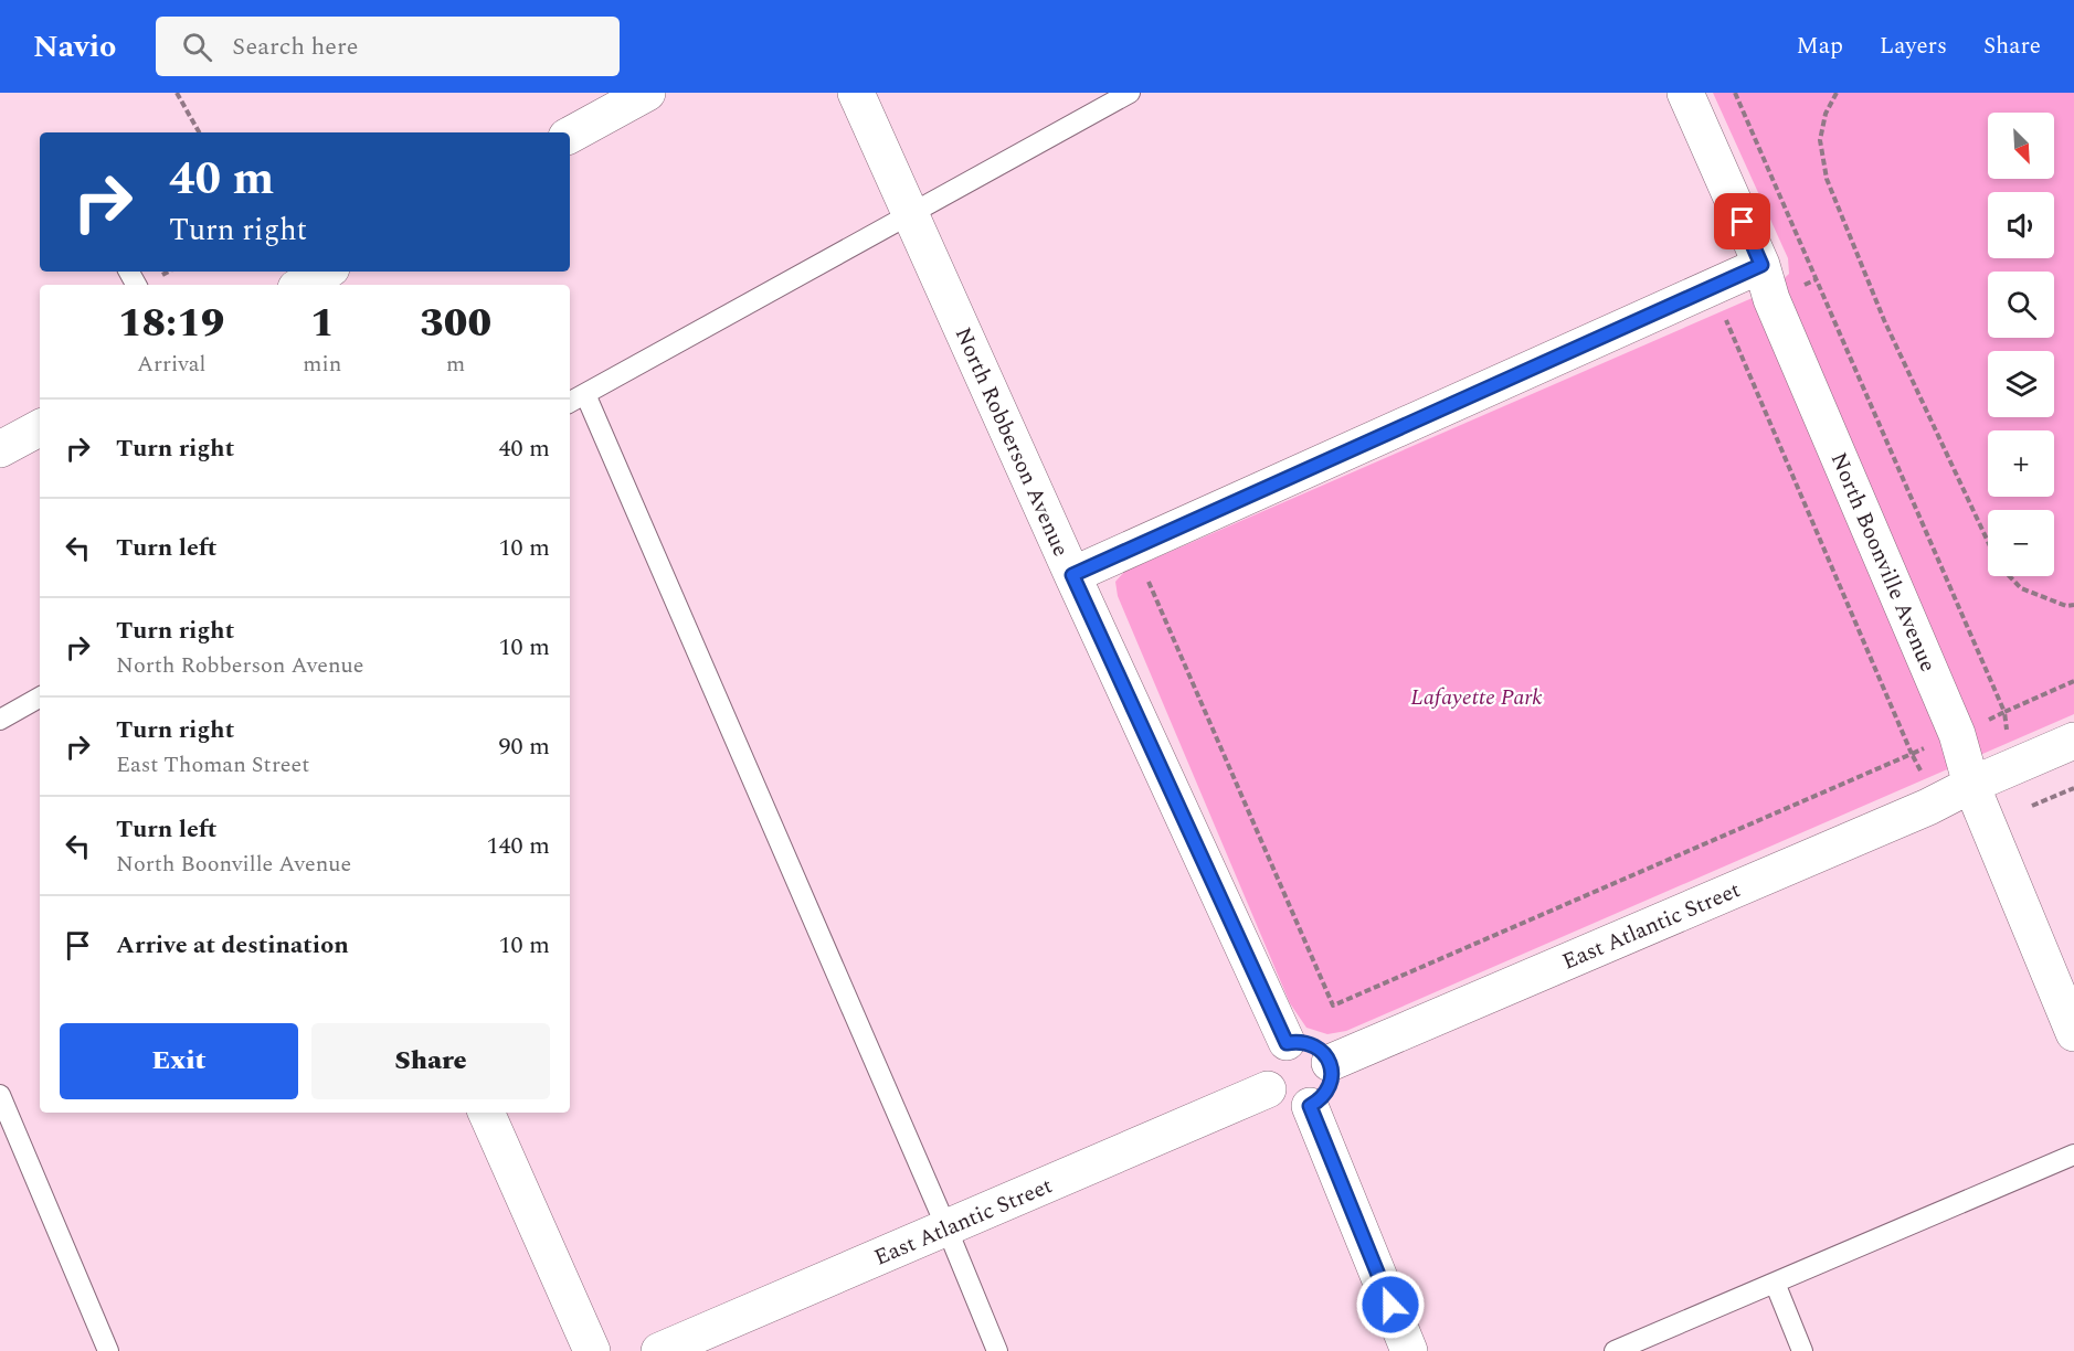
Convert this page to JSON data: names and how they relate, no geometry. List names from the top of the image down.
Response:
{
  "streets": {
    "street": ["North Robberson Avenue", "North Boonville Avenue", "East Atlantic Street"]
  },
  "crossings": [
    ["North Robberson Avenue", "East Atlantic Street"],
    ["North Boonville Avenue", "East Atlantic Street"]
  ],
  "parks": ["Lafayette Park"],
  "north": "bottom right",
  "page": {
    "header": "Navio",
    "search": "Search here",
    "nav": ["Map", "Layers", "Share"],
    "map_buttons": ["+", "−"],
    "turn": ["40 m", "Turn right"],
    "eta": [
      "18:19",
      "Arrival",
      "1",
      "min",
      "300",
      "m"
    ],
    "list": [
      {
        "name": "Turn right",
        "value": "40 m"
      },
      {
        "name": "Turn left",
        "value": "10 m"
      },
      {
        "name": "Turn right",
        "note": "North Robberson Avenue",
        "value": "10 m"
      },
      {
        "name": "Turn right",
        "note": "East Thoman Street",
        "value": "90 m"
      },
      {
        "name": "Turn left",
        "note": "North Boonville Avenue",
        "value": "140 m"
      },
      {
        "name": "Arrive at destination",
        "value": "10 m"
      }
    ],
    "buttons": ["Exit", "Share"]
  }
}
